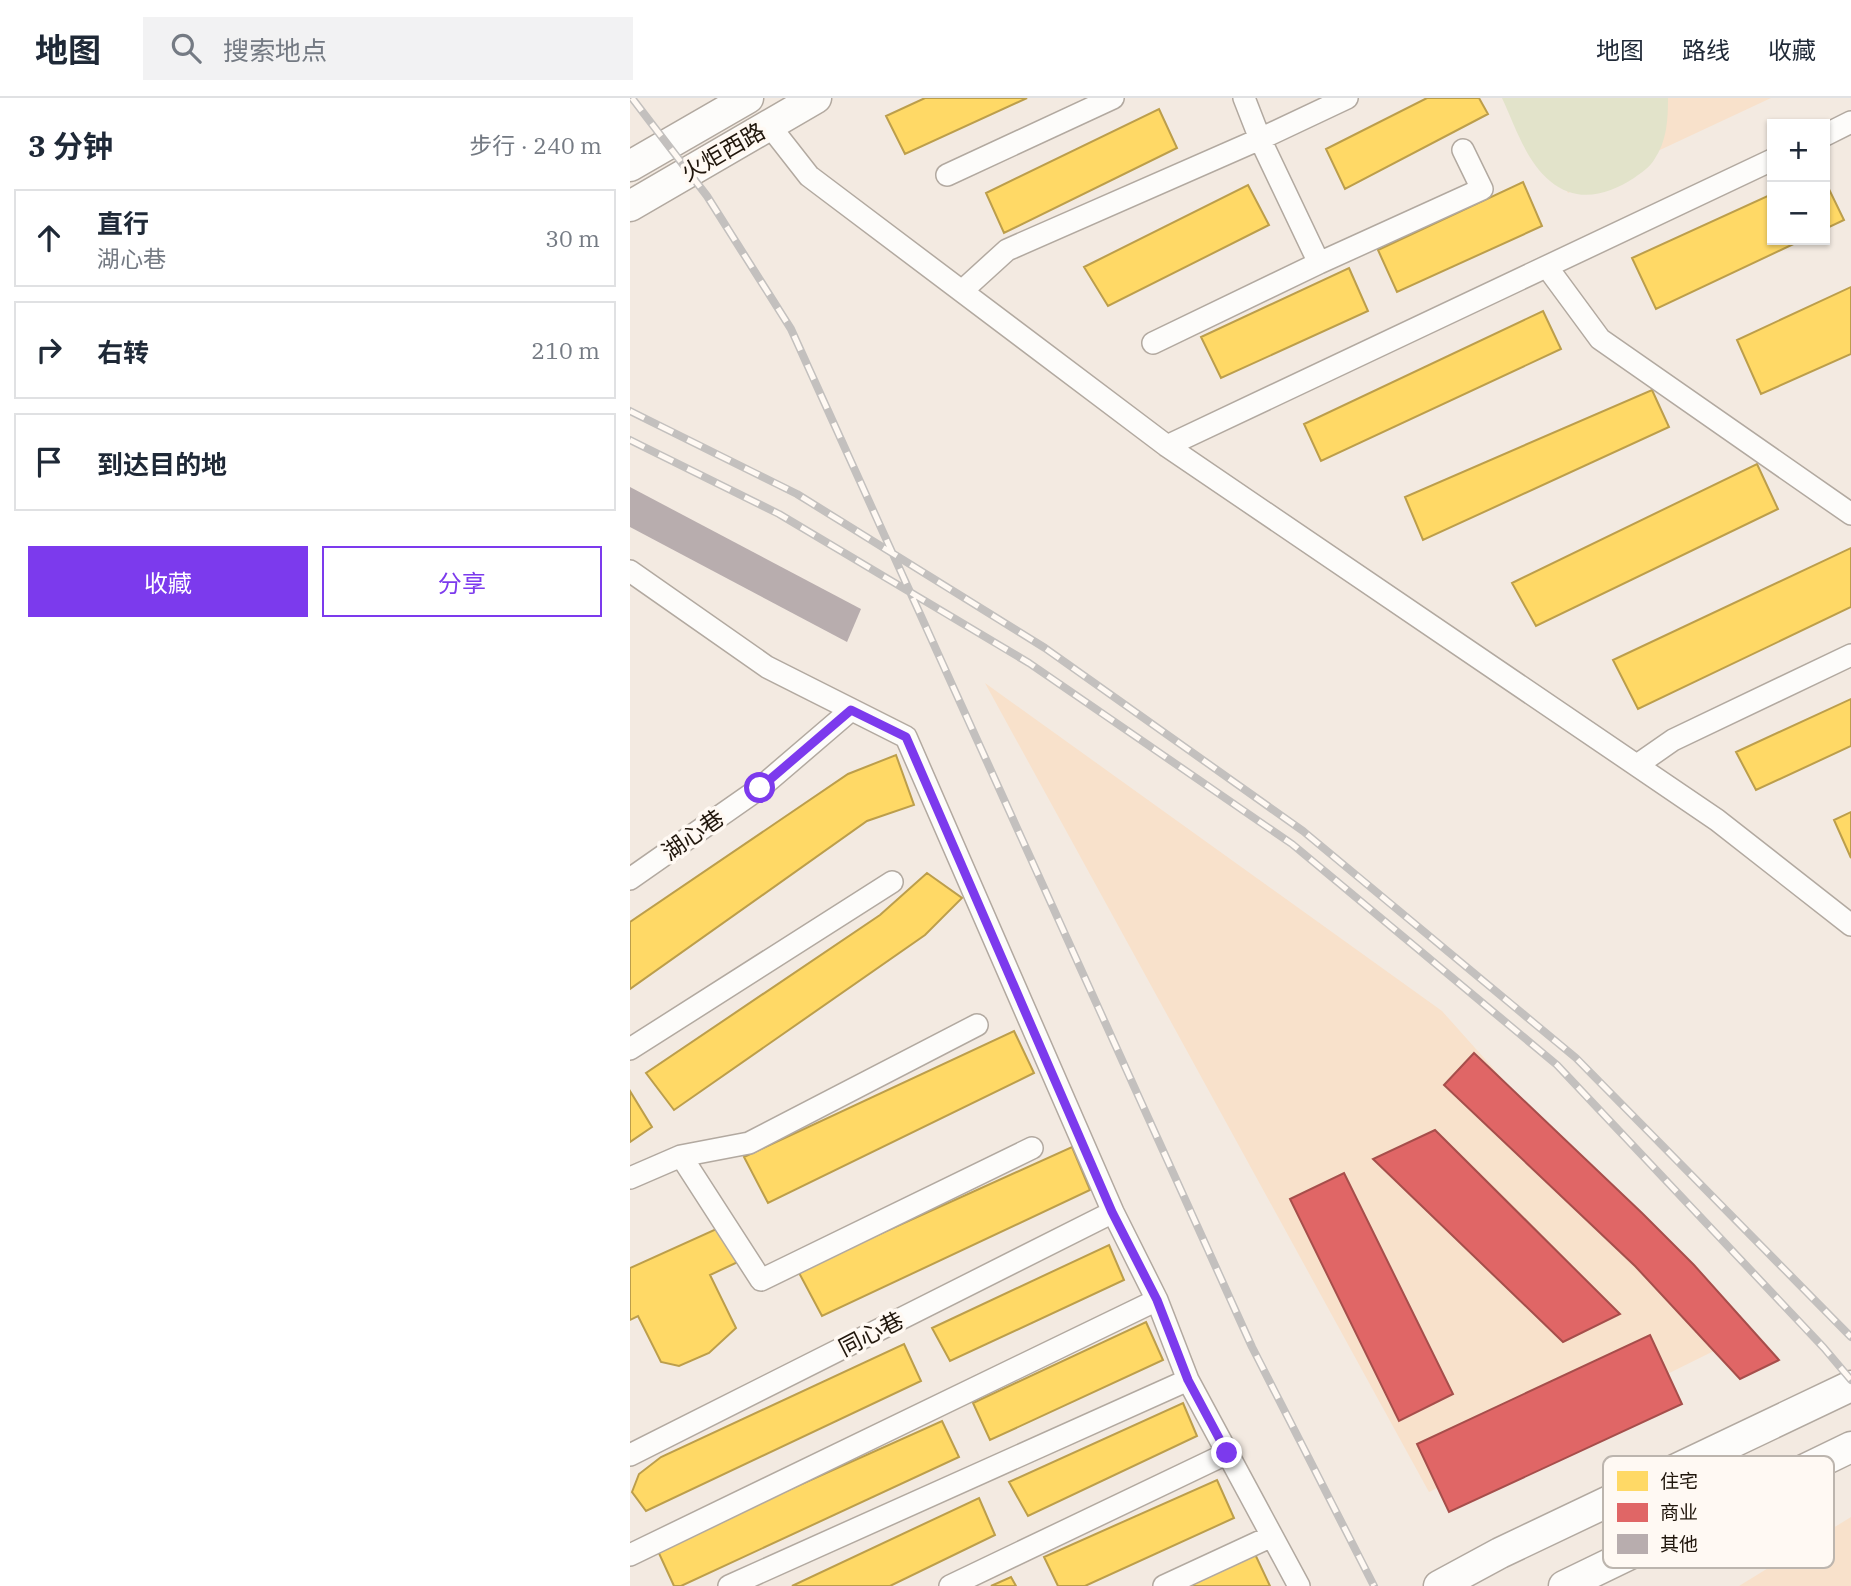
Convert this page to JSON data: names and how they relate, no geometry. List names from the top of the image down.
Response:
{
  "streets": {
    "main road": ["火炬西路"],
    "street": ["湖心巷", "同心巷"]
  },
  "legend": ["住宅", "商业", "其他"],
  "page": {
    "header": "地图",
    "search": "搜索地点",
    "nav": ["地图", "路线", "收藏"],
    "heading": ["3 分钟", "步行 · 240 m"],
    "map_buttons": ["+", "−"],
    "list": [
      ["直行", "湖心巷", "30 m"],
      ["右转", "210 m"],
      "到达目的地"
    ],
    "buttons": ["收藏", "分享"]
  }
}
